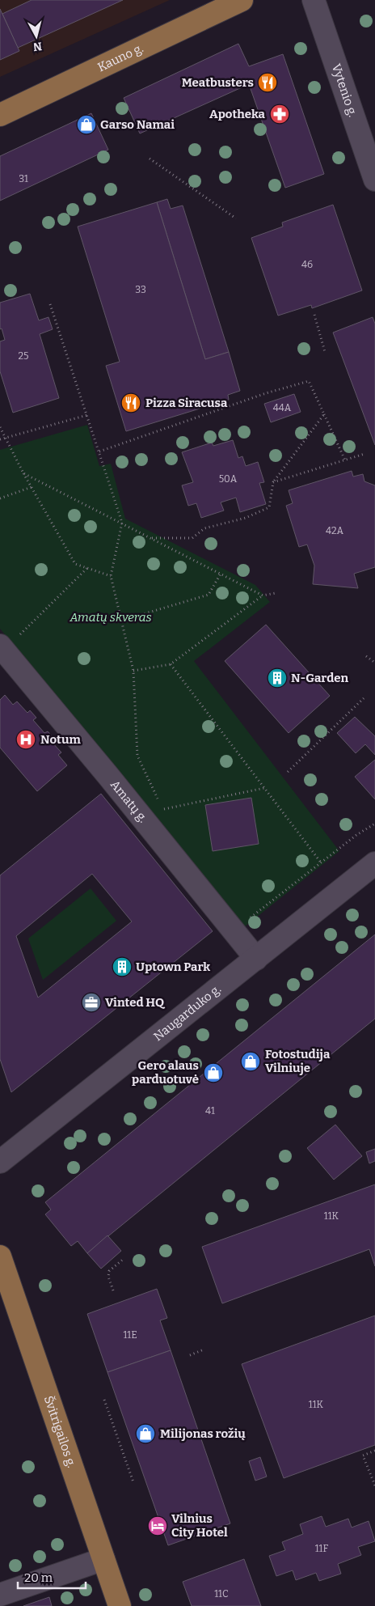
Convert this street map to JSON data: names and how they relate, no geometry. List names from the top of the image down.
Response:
{
  "streets": {
    "main road": ["Kauno g.", "Švitrigailos g."],
    "street": ["Vytenio g.", "Amatų g.", "Naugarduko g."]
  },
  "crossings": [
    ["Amatų g.", "Naugarduko g."]
  ],
  "parks": ["Amatų skveras"],
  "places": {
    "restaurant": ["Meatbusters", "Pizza Siracusa"],
    "pharmacy": ["Apotheka"],
    "shop": [
      "Garso Namai",
      "Fotostudija Vilniuje",
      "Gero alaus parduotuvė",
      "Milijonas rožių"
    ],
    "building": ["N-Garden", "Uptown Park"],
    "hospital": ["Notum"],
    "office": ["Vinted HQ"],
    "hotel": ["Vilnius City Hotel"]
  },
  "house_numbers": [
    "31",
    "46",
    "33",
    "25",
    "44A",
    "50A",
    "42A",
    "41",
    "11K",
    "11E",
    "11K",
    "11F",
    "11C"
  ],
  "scale_bar": "20 m",
  "north": "bottom"
}
